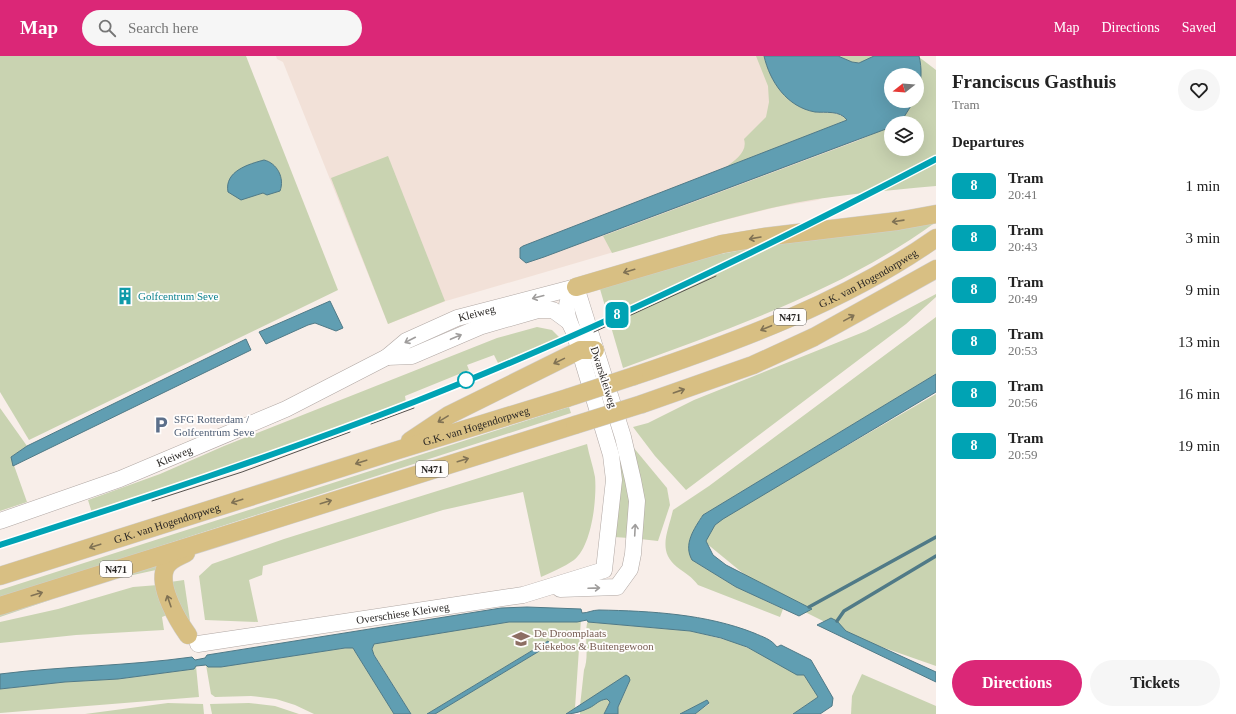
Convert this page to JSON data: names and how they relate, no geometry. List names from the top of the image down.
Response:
{
  "streets": {
    "main road": ["G.K. van Hogendorpweg", "N471"],
    "street": ["Kleiweg", "Dwarskleiweg", "Overschiese Kleiweg"]
  },
  "crossings": [
    ["Kleiweg", "Dwarskleiweg"],
    ["Dwarskleiweg", "Overschiese Kleiweg"]
  ],
  "places": {
    "building": ["Golfcentrum Seve"],
    "parking": ["SFG Rotterdam / Golfcentrum Seve"],
    "school or university": ["De Droomplaats Kiekebos & Buitengewoon"]
  },
  "lines": ["tram line 8"],
  "north": "left",
  "page": {
    "header": "Map",
    "search": "Search here",
    "nav": ["Map", "Directions", "Saved"],
    "on_map": "8",
    "heading": [
      ["Franciscus Gasthuis", "Tram"],
      "Departures"
    ],
    "list": [
      {
        "mark": "8",
        "name": "Tram",
        "note": "20:41",
        "value": "1 min"
      },
      {
        "mark": "8",
        "name": "Tram",
        "note": "20:43",
        "value": "3 min"
      },
      {
        "mark": "8",
        "name": "Tram",
        "note": "20:49",
        "value": "9 min"
      },
      {
        "mark": "8",
        "name": "Tram",
        "note": "20:53",
        "value": "13 min"
      },
      {
        "mark": "8",
        "name": "Tram",
        "note": "20:56",
        "value": "16 min"
      },
      {
        "mark": "8",
        "name": "Tram",
        "note": "20:59",
        "value": "19 min"
      }
    ],
    "buttons": ["Directions", "Tickets"]
  }
}
